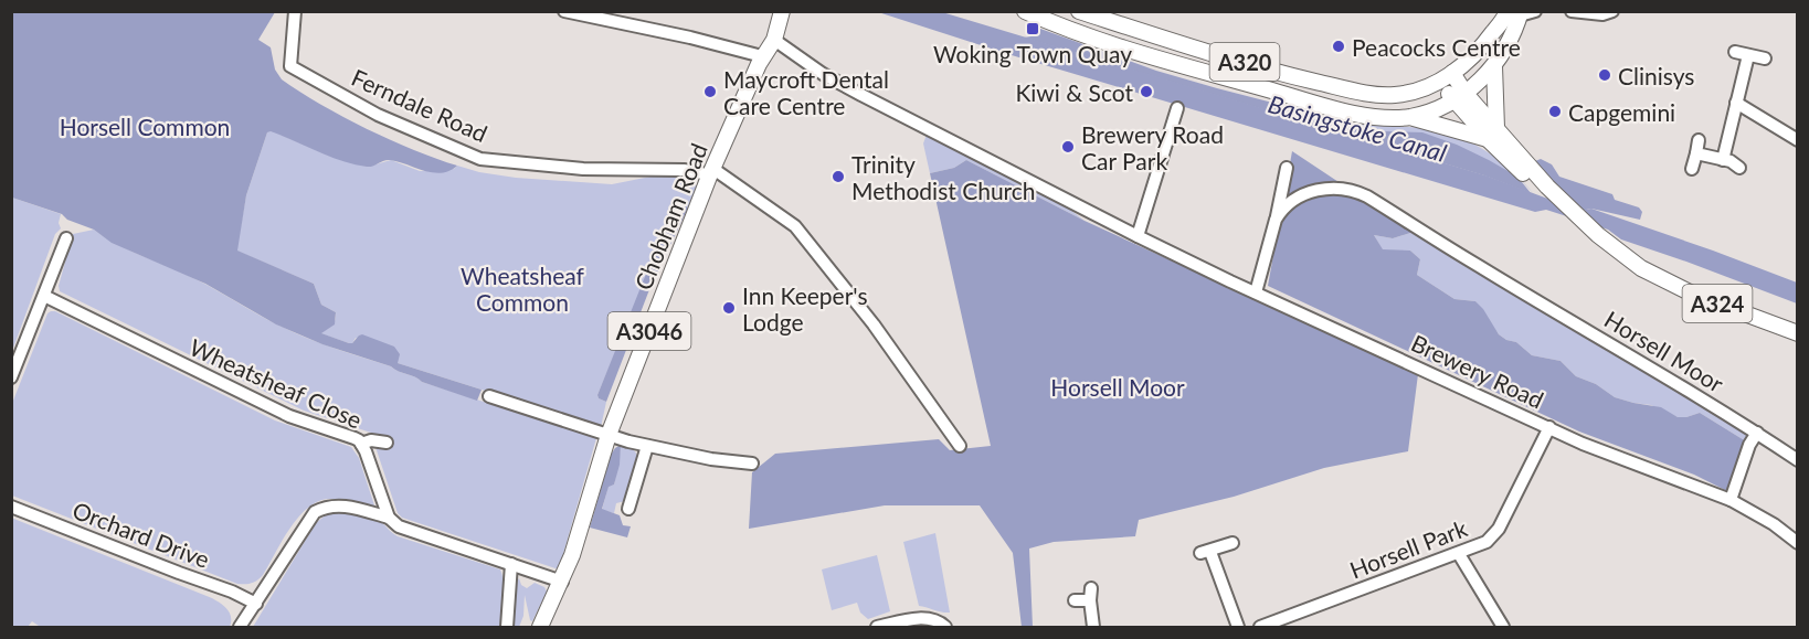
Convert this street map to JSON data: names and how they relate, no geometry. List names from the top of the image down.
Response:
{
  "streets": {
    "main road": [
      "A320",
      "Chobham Road",
      "A324",
      "A3046"
    ],
    "street": [
      "Ferndale Road",
      "Horsell Moor",
      "Brewery Road",
      "Wheatsheaf Close",
      "Orchard Drive",
      "Horsell Park"
    ]
  },
  "crossings": [
    ["A320", "A324"],
    ["Ferndale Road", "Chobham Road"],
    ["Chobham Road", "Brewery Road"],
    ["Brewery Road", "Horsell Park"]
  ],
  "water": ["Basingstoke Canal"],
  "parks": ["Horsell Common", "Wheatsheaf Common", "Horsell Moor"],
  "places": {
    "transit": ["Woking Town Quay"],
    "other": [
      "Peacocks Centre",
      "Clinisys",
      "Maycroft Dental Care Centre",
      "Kiwi & Scot",
      "Capgemini",
      "Brewery Road Car Park",
      "Trinity Methodist Church",
      "Inn Keeper's Lodge"
    ]
  }
}
